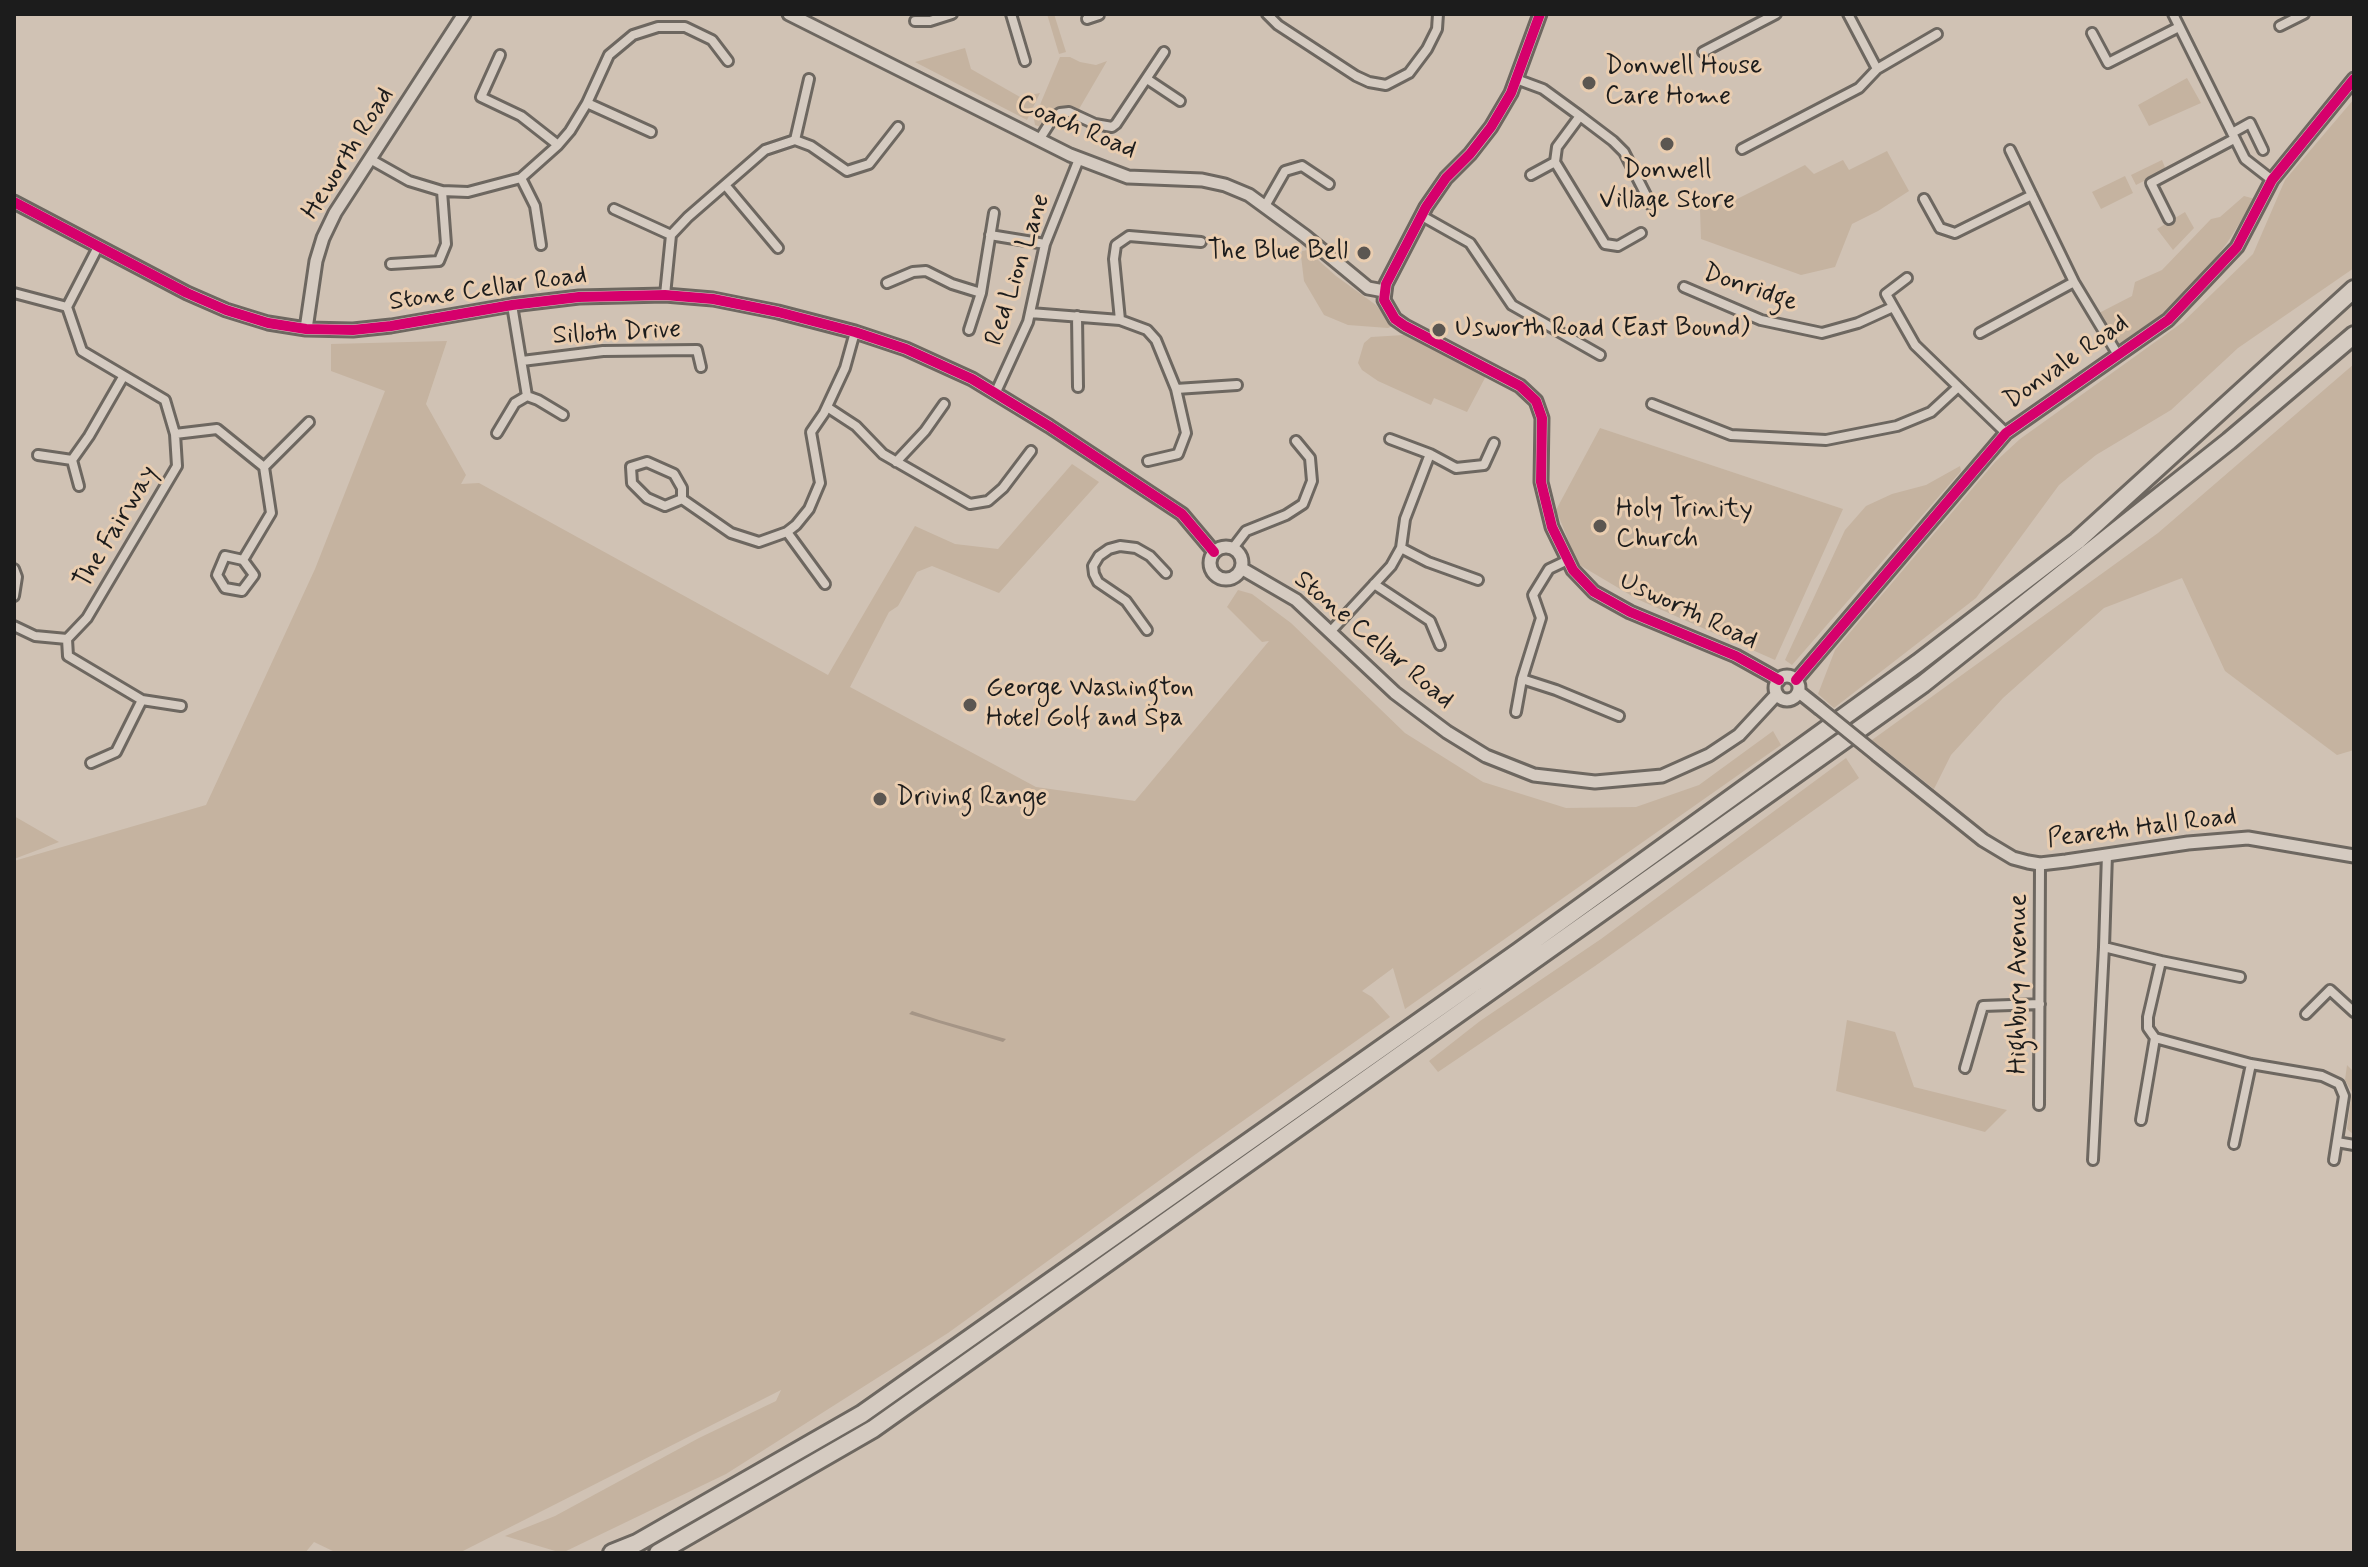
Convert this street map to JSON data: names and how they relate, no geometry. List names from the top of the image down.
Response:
{
  "streets": {
    "street": [
      "Coach Road",
      "Heworth Road",
      "Red Lion Lane",
      "Donridge",
      "Stone Cellar Road",
      "Silloth Drive",
      "Donvale Road",
      "The Fairway",
      "Usworth Road",
      "Peareth Hall Road",
      "Highbury Avenue"
    ]
  },
  "crossings": [
    ["Coach Road", "Red Lion Lane"],
    ["Coach Road", "Usworth Road"],
    ["Heworth Road", "Stone Cellar Road"],
    ["Red Lion Lane", "Stone Cellar Road"],
    ["Stone Cellar Road", "Silloth Drive"],
    ["Stone Cellar Road", "Donvale Road"],
    ["Stone Cellar Road", "Usworth Road"],
    ["Stone Cellar Road", "Peareth Hall Road"],
    ["Donvale Road", "Usworth Road"],
    ["Donvale Road", "Peareth Hall Road"],
    ["Usworth Road", "Peareth Hall Road"],
    ["Peareth Hall Road", "Highbury Avenue"]
  ],
  "places": [
    "Donwell House Care Home",
    "Donwell Village Store",
    "The Blue Bell",
    "Usworth Road (East Bound)",
    "Holy Trinity Church",
    "George Washington Hotel Golf and Spa",
    "Driving Range"
  ]
}
